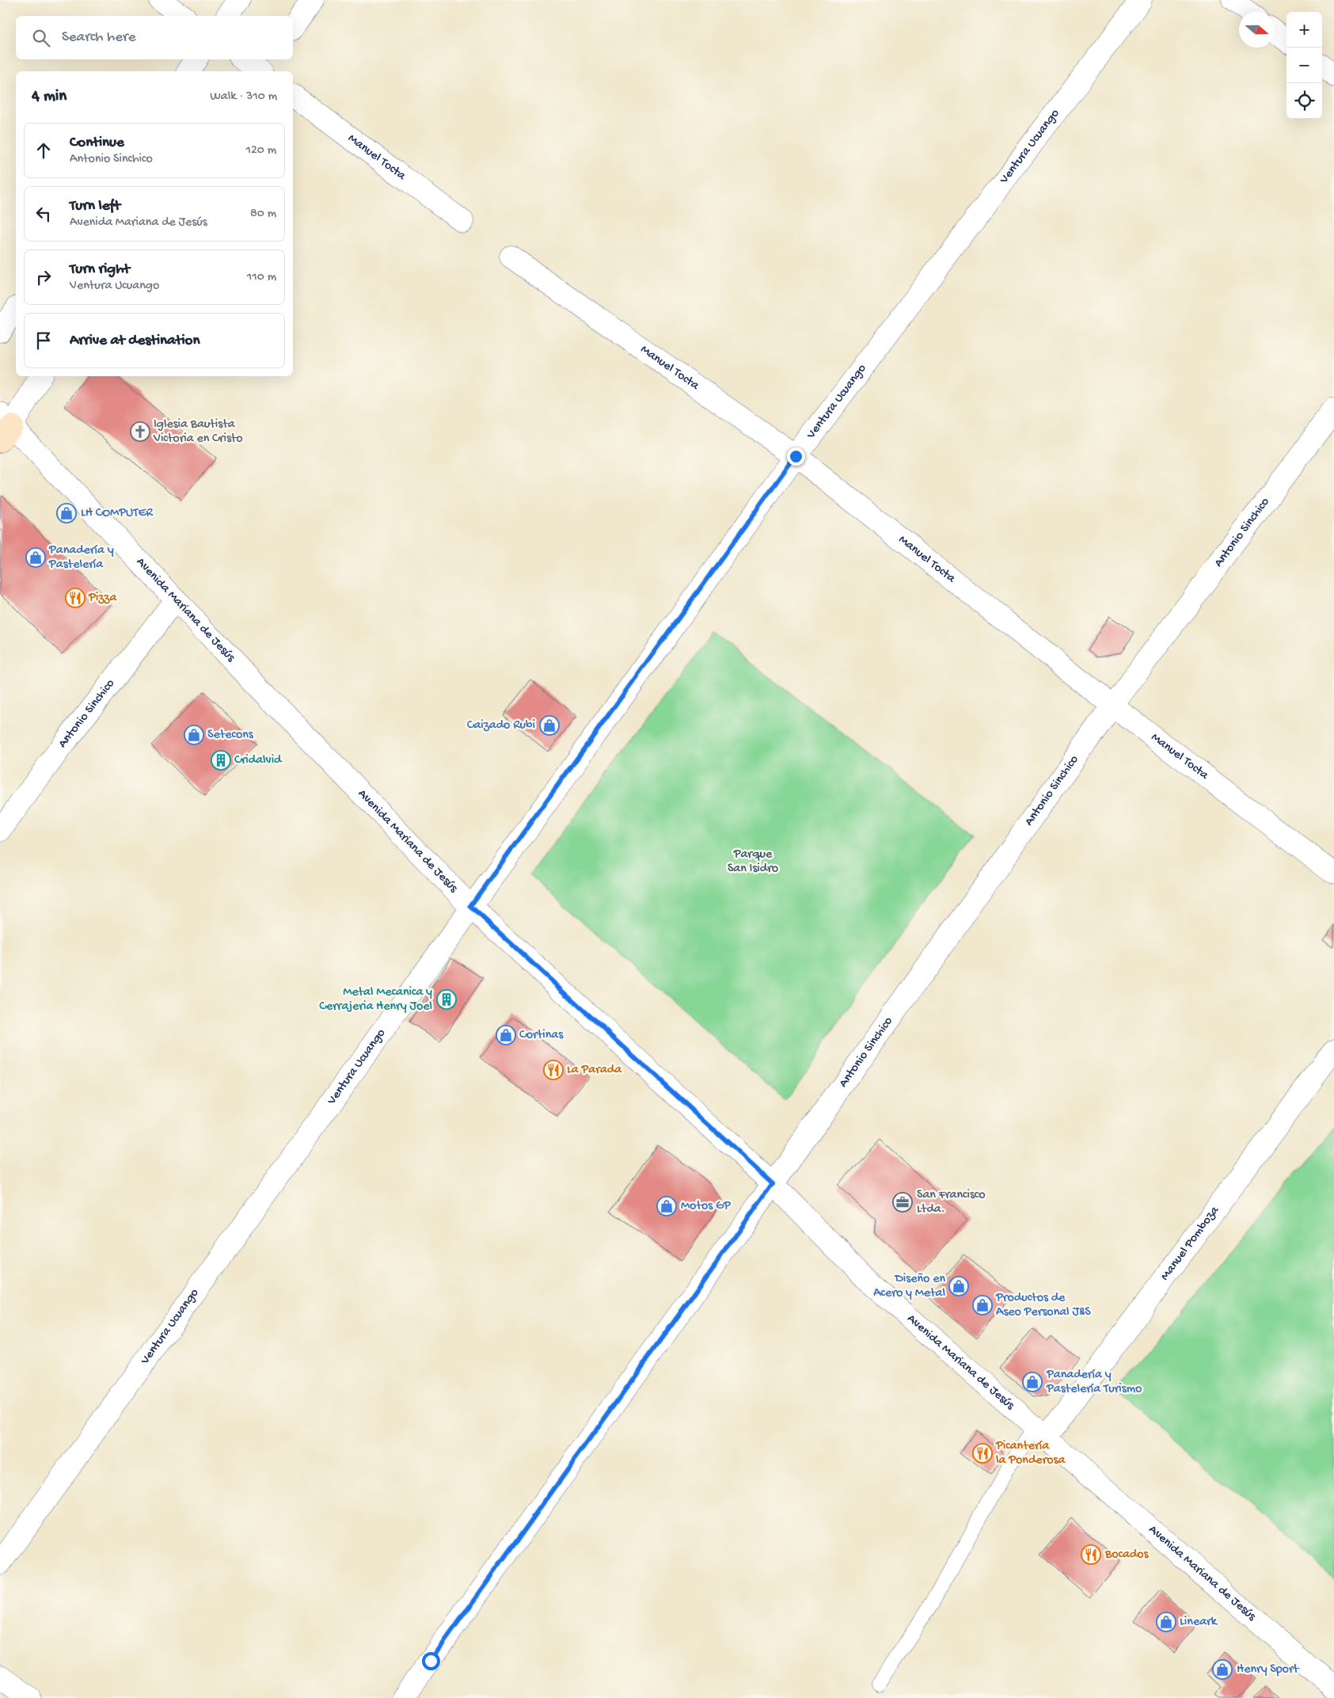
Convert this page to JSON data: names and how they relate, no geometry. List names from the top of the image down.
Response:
{
  "streets": {
    "street": [
      "Ventura Ucuango",
      "Manuel Tocta",
      "Antonio Sinchico",
      "Avenida Mariana de Jesús",
      "Manuel Pomboza"
    ]
  },
  "crossings": [
    ["Ventura Ucuango", "Manuel Tocta"],
    ["Ventura Ucuango", "Avenida Mariana de Jesús"],
    ["Manuel Tocta", "Antonio Sinchico"],
    ["Antonio Sinchico", "Avenida Mariana de Jesús"],
    ["Avenida Mariana de Jesús", "Manuel Pomboza"]
  ],
  "parks": ["Parque San Isidro"],
  "places": {
    "church": ["Iglesia Bautista Victoria en Cristo"],
    "shop": [
      "LH COMPUTER",
      "Panadería y Pastelería",
      "Caizado Rubi",
      "Setecons",
      "Cortinas",
      "Motos GP",
      "Diseño en Acero y Metal",
      "Productos de Aseo Personal J&S",
      "Panadería y Pastelería Turismo",
      "Lineark",
      "Henry Sport"
    ],
    "restaurant": [
      "Pizza",
      "La Parada",
      "Picantería la Ponderosa",
      "Bocados"
    ],
    "building": ["Cridalvid", "Metal Mecanica y Cerrajeria Henry Joel"],
    "office": ["San Francisco Ltda."]
  },
  "north": "right",
  "page": {
    "map_buttons": ["+", "−"],
    "search": "Search here",
    "heading": ["4 min", "Walk · 310 m"],
    "list": [
      ["Continue", "Antonio Sinchico", "120 m"],
      ["Turn left", "Avenida Mariana de Jesús", "80 m"],
      ["Turn right", "Ventura Ucuango", "110 m"],
      "Arrive at destination"
    ]
  }
}
